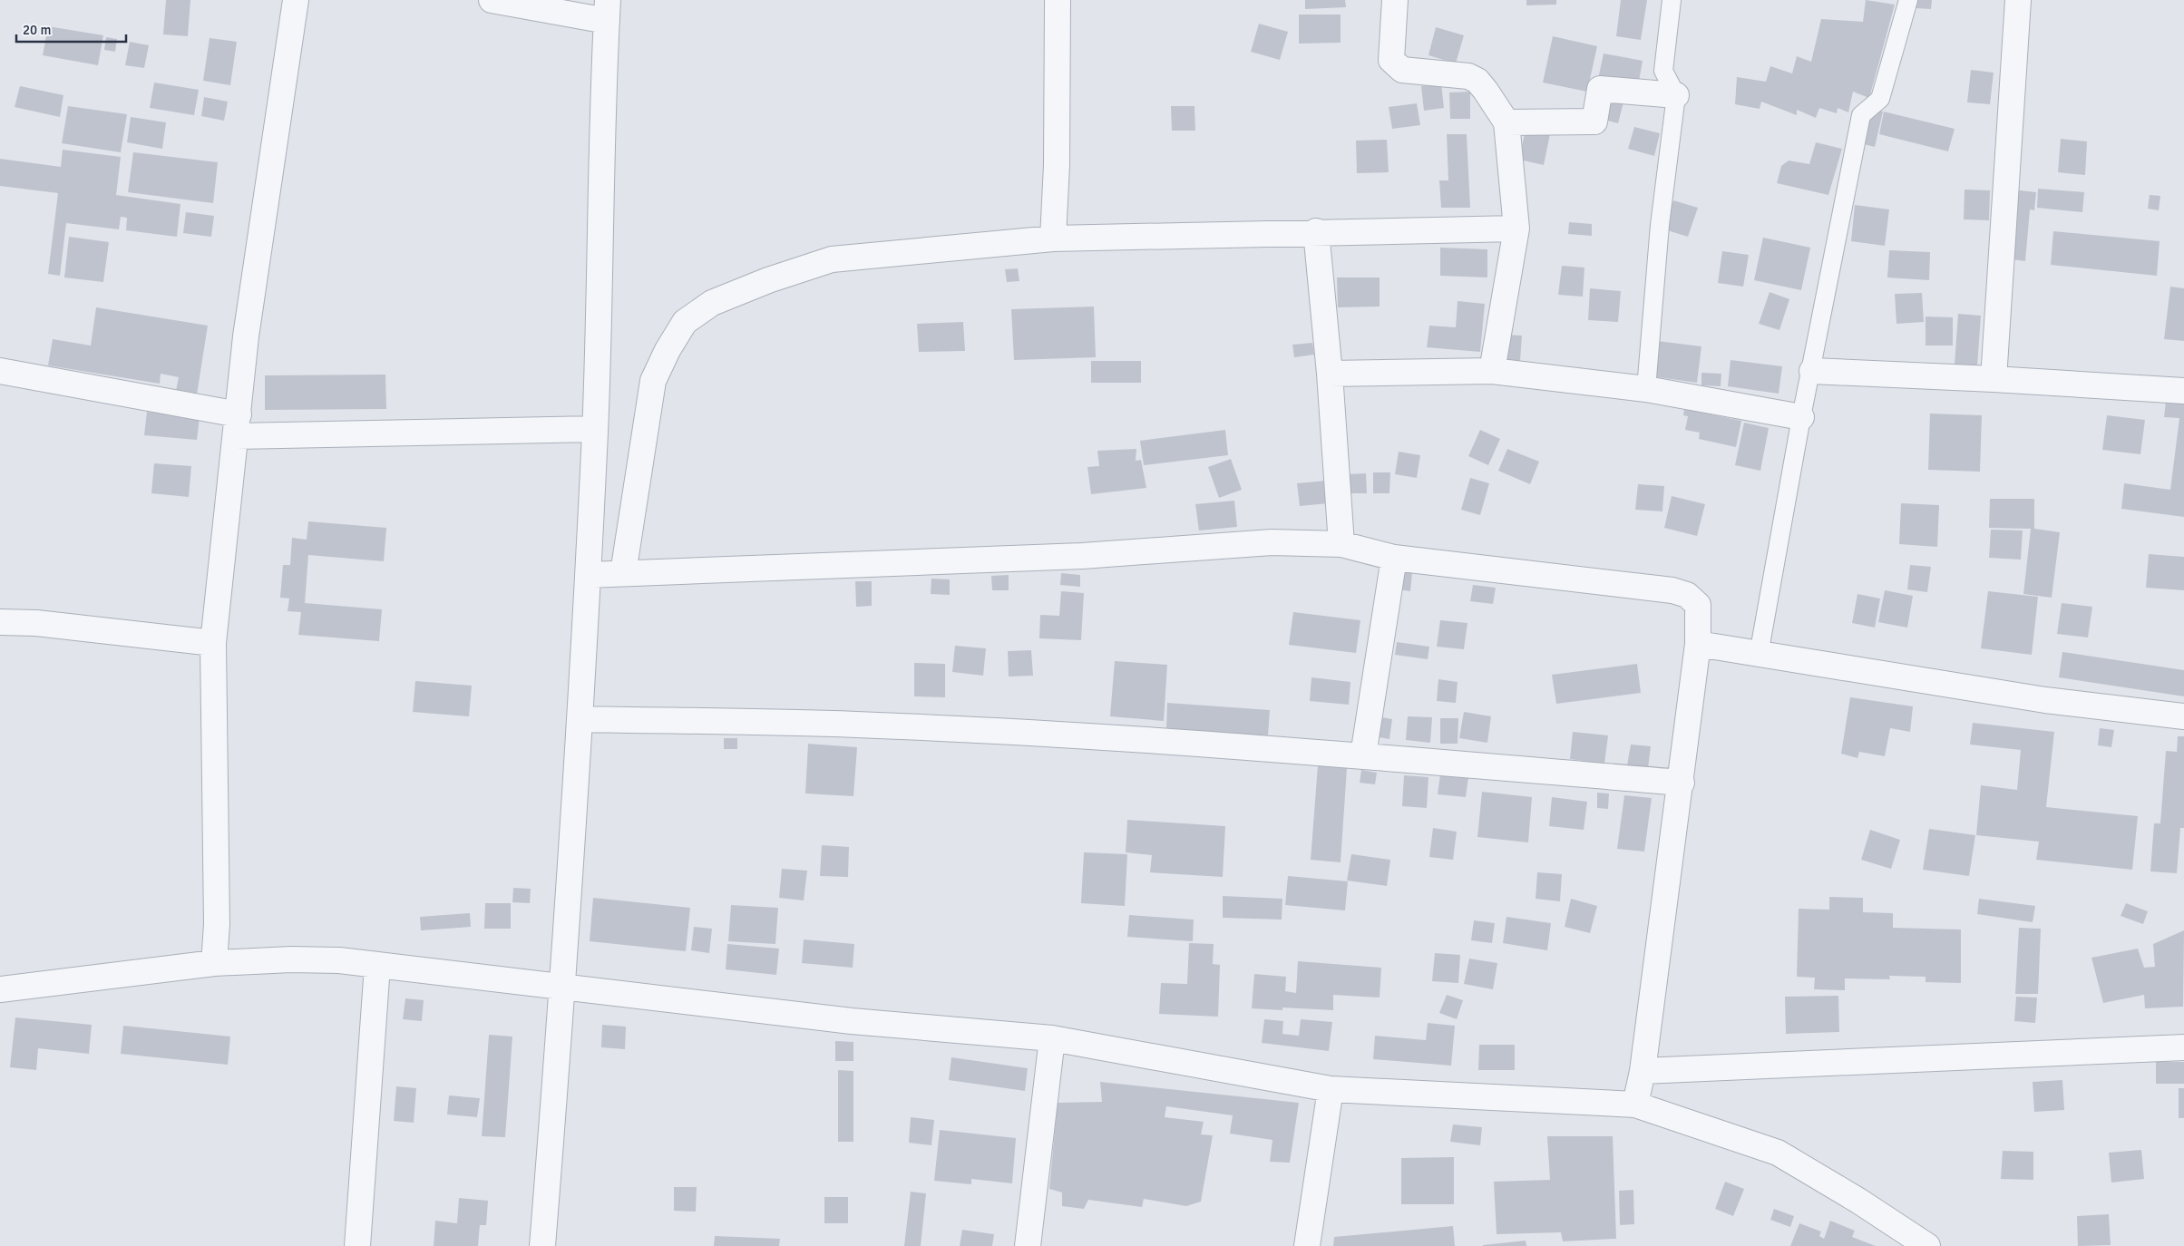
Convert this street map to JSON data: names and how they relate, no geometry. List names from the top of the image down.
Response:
{
  "scale_bar": "20 m"
}
